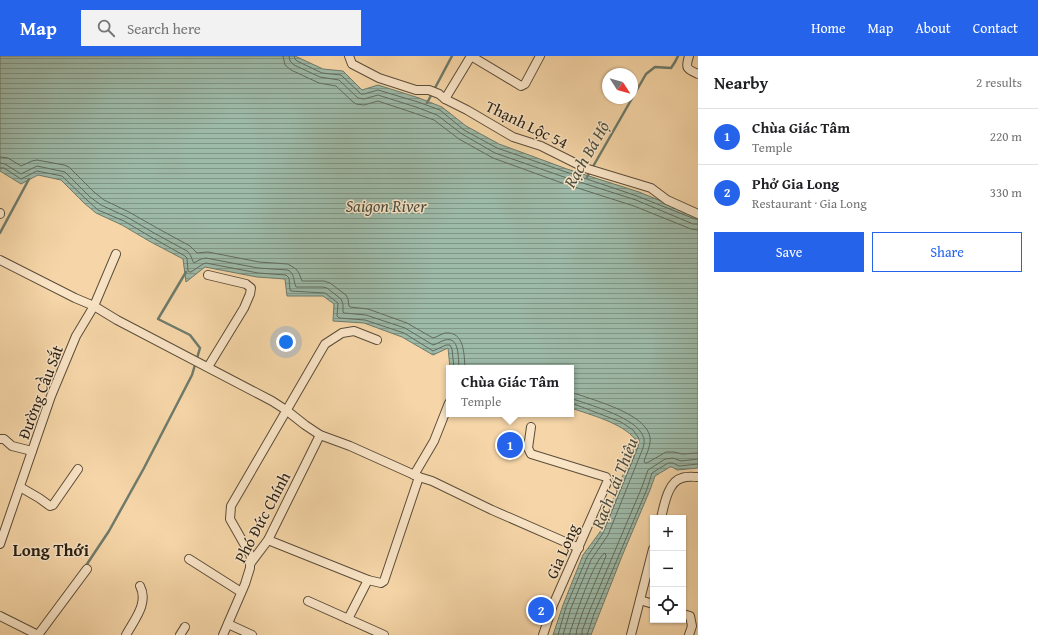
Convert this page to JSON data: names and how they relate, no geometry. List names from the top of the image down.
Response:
{
  "streets": {
    "street": [
      "Thạnh Lộc 54",
      "Đường Cầu Sắt",
      "Phó Đức Chính",
      "Gia Long"
    ]
  },
  "districts": ["Long Thới"],
  "water": ["Rạch Bá Hộ", "Saigon River", "Rạch Lái Thiêu"],
  "north": "bottom right",
  "page": {
    "header": "Map",
    "search": "Search here",
    "nav": [
      "Home",
      "Map",
      "About",
      "Contact"
    ],
    "heading": ["Nearby", "2 results"],
    "list": [
      {
        "mark": "1",
        "name": "Chùa Giác Tâm",
        "note": "Temple",
        "value": "220 m"
      },
      {
        "mark": "2",
        "name": "Phở Gia Long",
        "note": "Restaurant · Gia Long",
        "value": "330 m"
      }
    ],
    "buttons": ["Save", "Share"],
    "popup": ["Chùa Giác Tâm", "Temple"],
    "pins": ["1", "2"],
    "map_buttons": ["+", "−"]
  }
}
